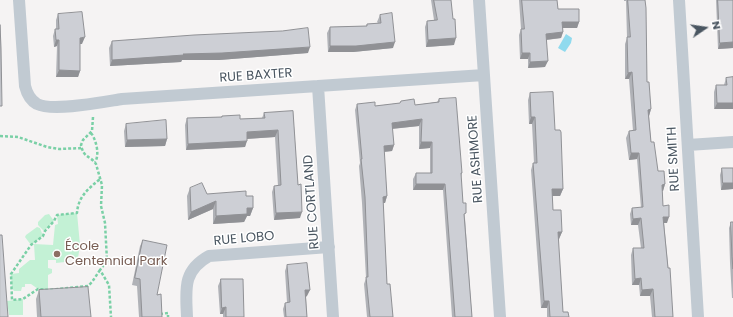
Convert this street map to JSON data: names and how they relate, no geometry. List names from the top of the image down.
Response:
{
  "streets": {
    "street": [
      "RUE BAXTER",
      "RUE ASHMORE",
      "RUE SMITH",
      "RUE CORTLAND",
      "RUE LOBO"
    ]
  },
  "crossings": [
    ["RUE BAXTER", "RUE ASHMORE"],
    ["RUE BAXTER", "RUE CORTLAND"],
    ["RUE CORTLAND", "RUE LOBO"]
  ],
  "places": ["École Centennial Park"],
  "north": "right"
}
